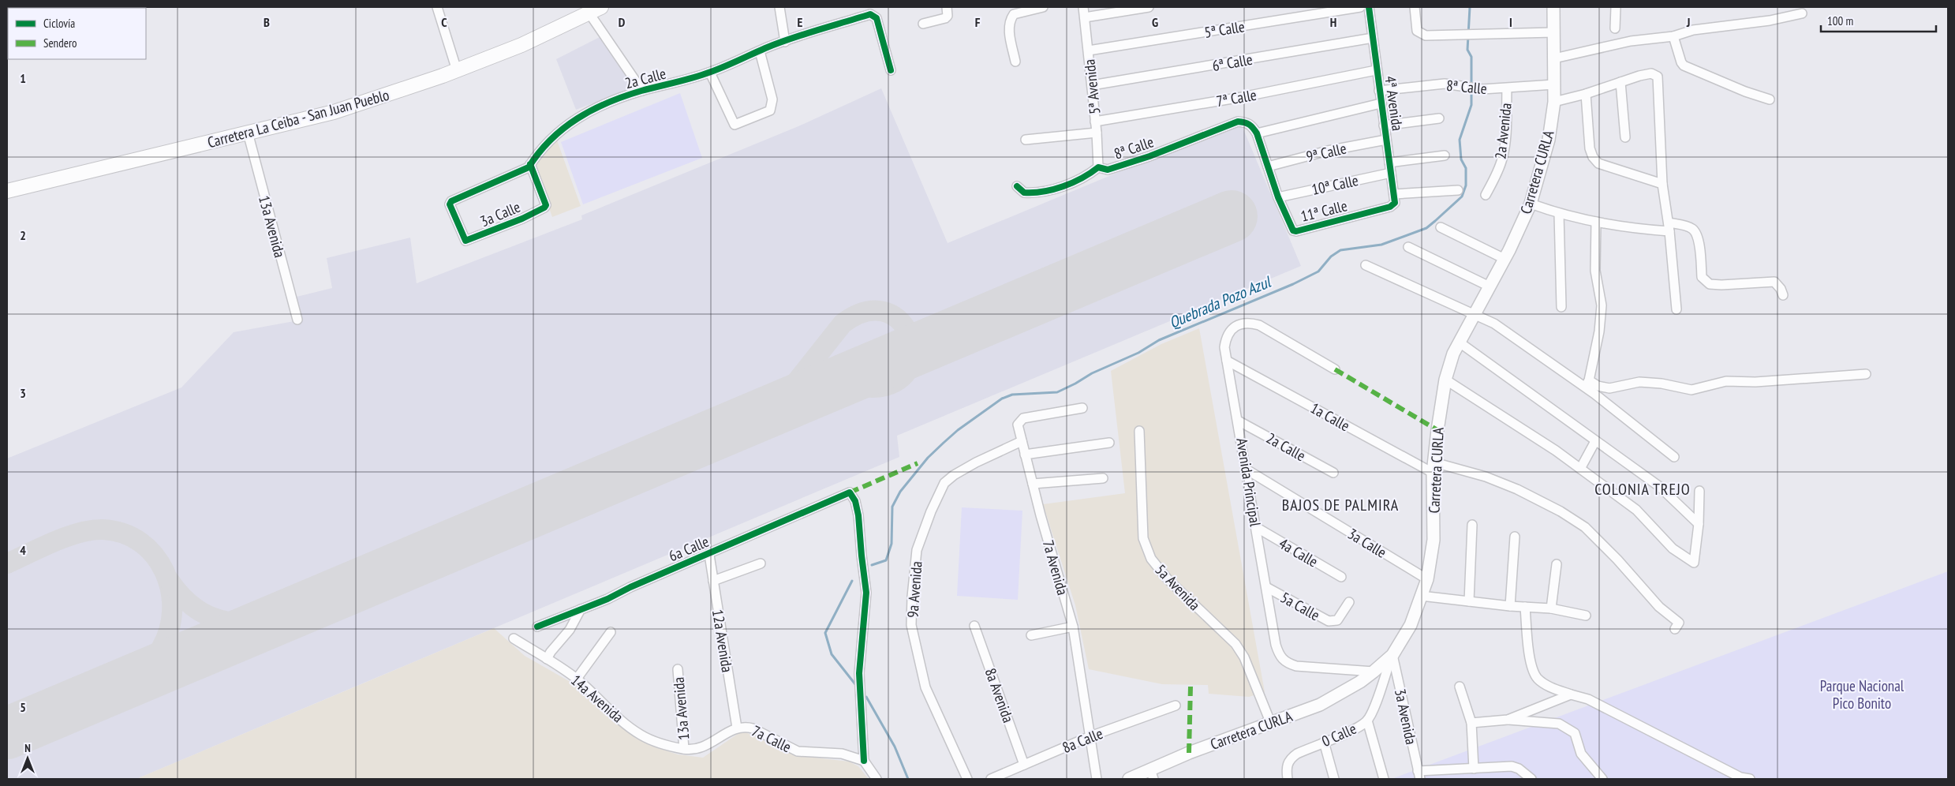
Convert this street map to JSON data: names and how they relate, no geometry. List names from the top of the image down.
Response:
{
  "streets": {
    "main road": ["Carretera La Ceiba - San Juan Pueblo", "Carretera CURLA"],
    "street": [
      "5ª Calle",
      "6ª Calle",
      "2a Calle",
      "5ª Avenida",
      "8ª Calle",
      "7ª Calle",
      "4ª Avenida",
      "2a Avenida",
      "9ª Calle",
      "10ª Calle",
      "11ª Calle",
      "3a Calle",
      "13a Avenida",
      "1a Calle",
      "Avenida Principal",
      "6a Calle",
      "4a Calle",
      "7a Avenida",
      "5a Avenida",
      "9a Avenida",
      "5a Calle",
      "12a Avenida",
      "8a Avenida",
      "14a Avenida",
      "3a Avenida",
      "0 Calle",
      "7a Calle",
      "8a Calle"
    ]
  },
  "crossings": [
    ["5ª Calle", "5ª Avenida"],
    ["6ª Calle", "5ª Avenida"],
    ["6ª Calle", "4ª Avenida"],
    ["2a Calle", "3a Calle"],
    ["2a Calle", "Avenida Principal"],
    ["5ª Avenida", "8ª Calle"],
    ["5ª Avenida", "7ª Calle"],
    ["8ª Calle", "4ª Avenida"],
    ["8ª Calle", "2a Avenida"],
    ["8ª Calle", "Carretera CURLA"],
    ["7ª Calle", "4ª Avenida"],
    ["4ª Avenida", "9ª Calle"],
    ["4ª Avenida", "10ª Calle"],
    ["4ª Avenida", "11ª Calle"],
    ["Carretera La Ceiba - San Juan Pueblo", "13a Avenida"],
    ["Carretera CURLA", "3a Calle"],
    ["Carretera CURLA", "1a Calle"],
    ["Carretera CURLA", "Avenida Principal"],
    ["Carretera CURLA", "5a Avenida"],
    ["Carretera CURLA", "3a Avenida"],
    ["Carretera CURLA", "0 Calle"],
    ["10ª Calle", "11ª Calle"],
    ["3a Calle", "Avenida Principal"],
    ["13a Avenida", "14a Avenida"],
    ["13a Avenida", "7a Calle"],
    ["1a Calle", "Avenida Principal"],
    ["Avenida Principal", "4a Calle"],
    ["Avenida Principal", "5a Calle"],
    ["6a Calle", "12a Avenida"],
    ["6a Calle", "7a Calle"],
    ["7a Avenida", "9a Avenida"],
    ["7a Avenida", "8a Calle"],
    ["12a Avenida", "7a Calle"],
    ["8a Avenida", "8a Calle"],
    ["14a Avenida", "7a Calle"],
    ["3a Avenida", "0 Calle"]
  ],
  "districts": ["COLONIA TREJO", "BAJOS DE PALMIRA"],
  "water": ["Quebrada Pozo Azul"],
  "parks": ["Parque Nacional Pico Bonito"],
  "legend": ["Ciclovía", "Sendero"],
  "scale_bar": "100 m",
  "north": "top",
  "grid": {
    "columns": [
      "B",
      "C",
      "D",
      "E",
      "F",
      "G",
      "H",
      "I",
      "J"
    ],
    "rows": [
      "1",
      "2",
      "3",
      "4",
      "5"
    ]
  }
}
